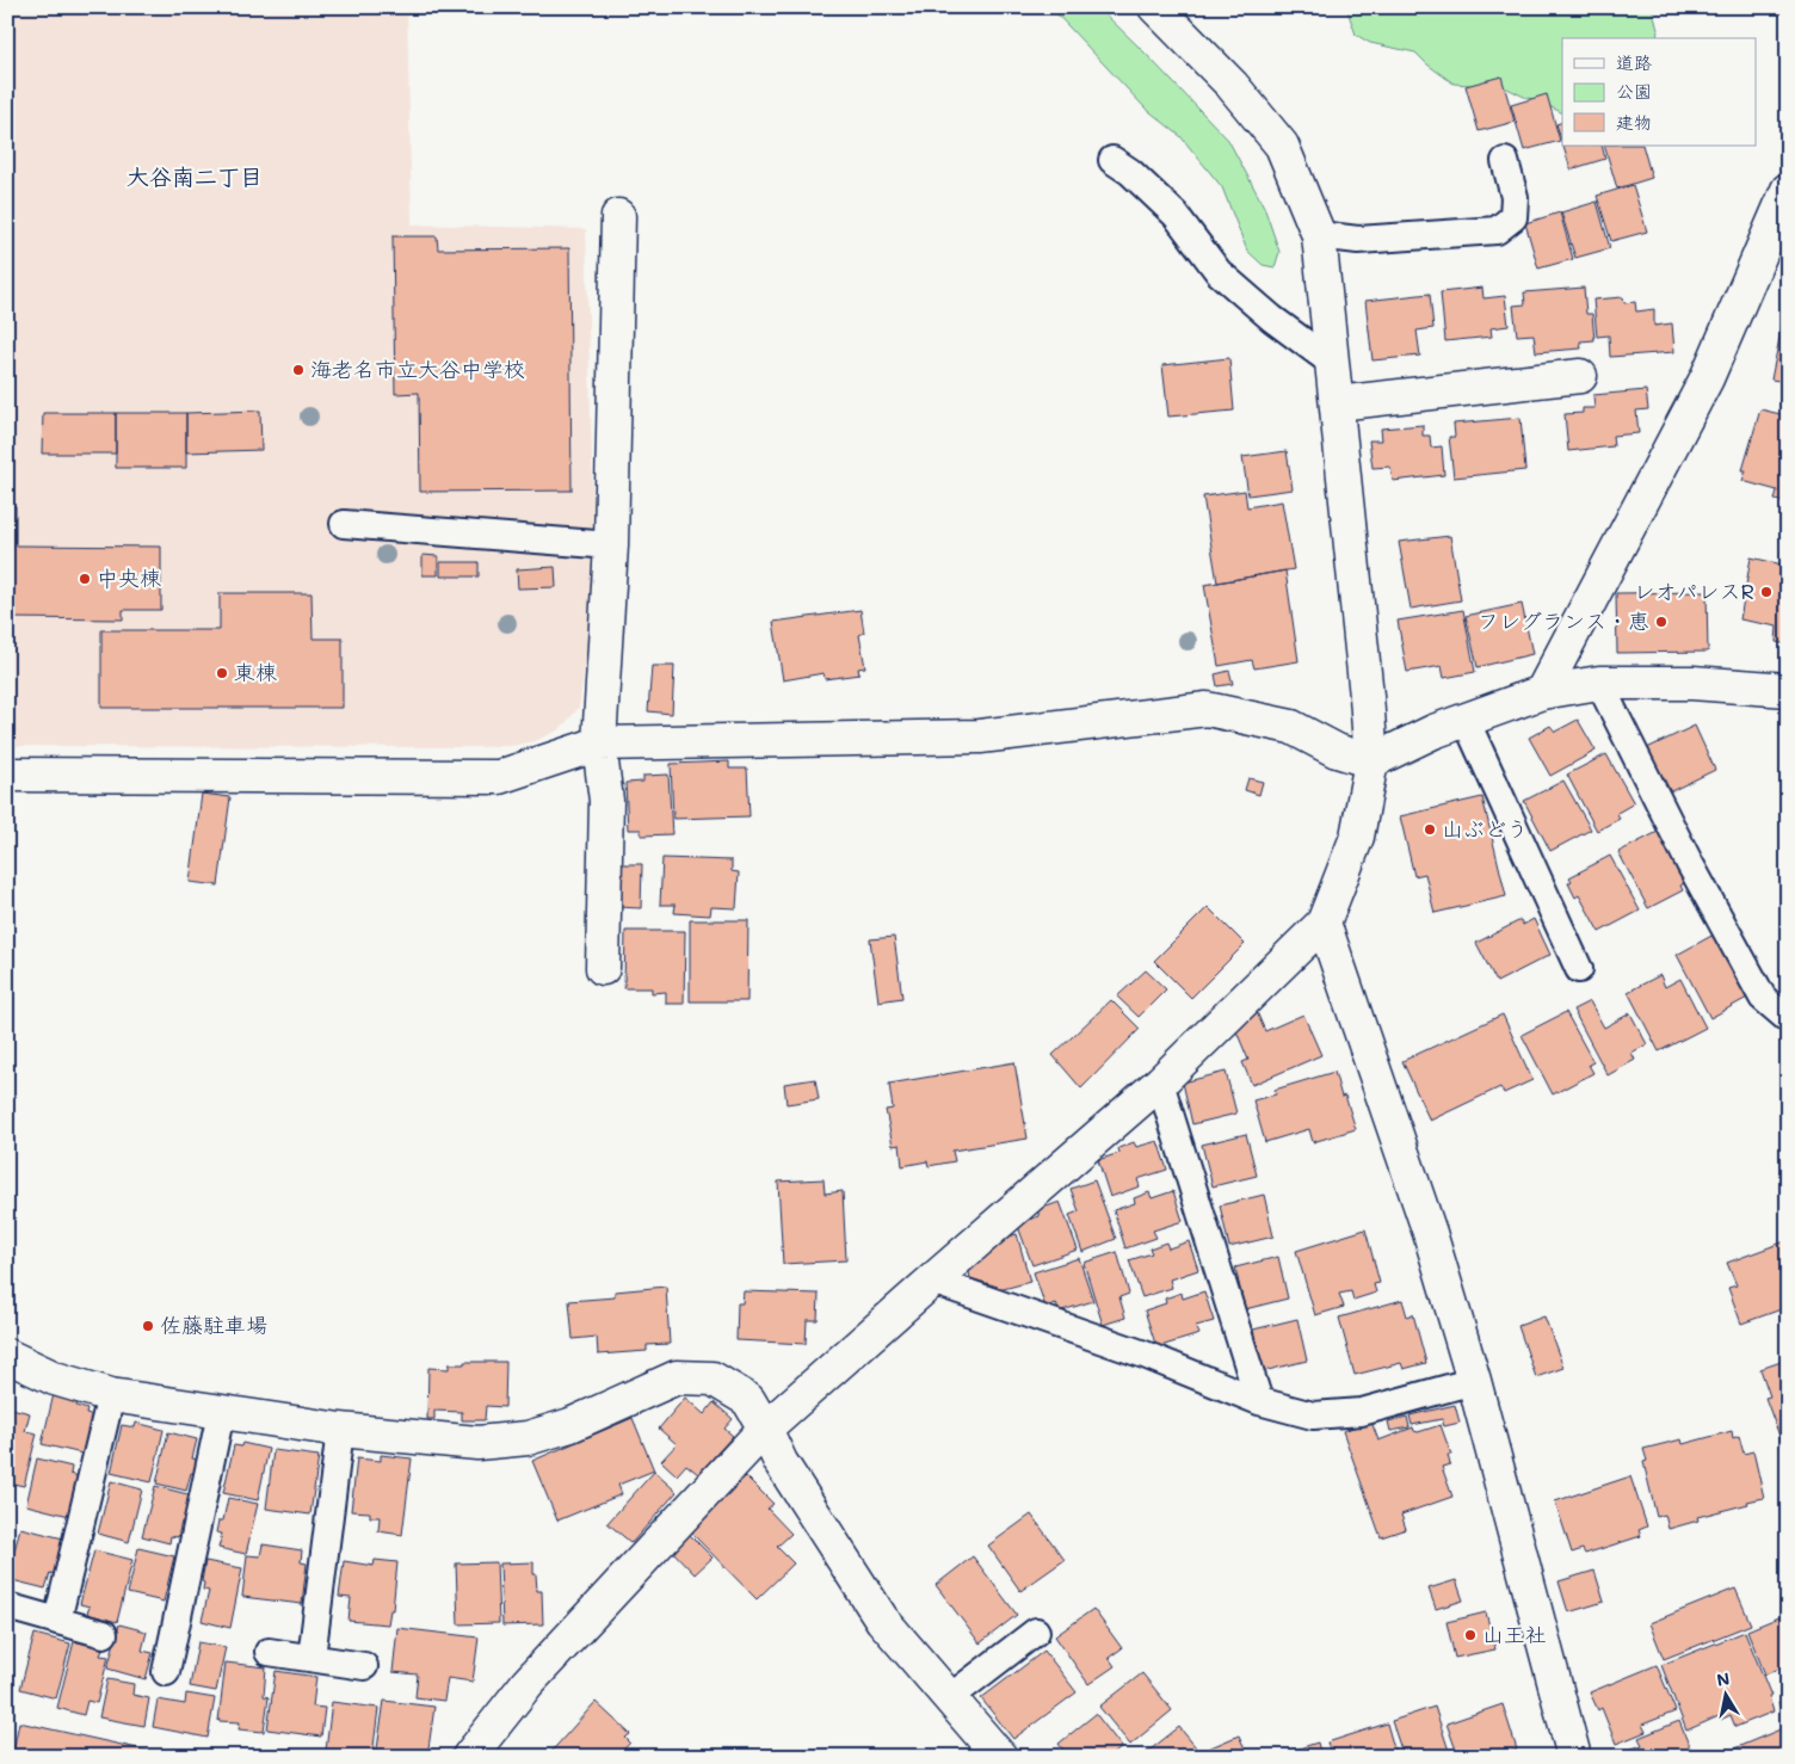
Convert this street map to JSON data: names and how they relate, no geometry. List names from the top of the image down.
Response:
{
  "districts": ["大谷南二丁目"],
  "places": [
    "海老名市立大谷中学校",
    "中央棟",
    "レオパレスR",
    "フレグランス・恵",
    "東棟",
    "山ぶどう",
    "佐藤駐車場",
    "山王社"
  ],
  "legend": ["道路", "公園", "建物"],
  "north": "top"
}
